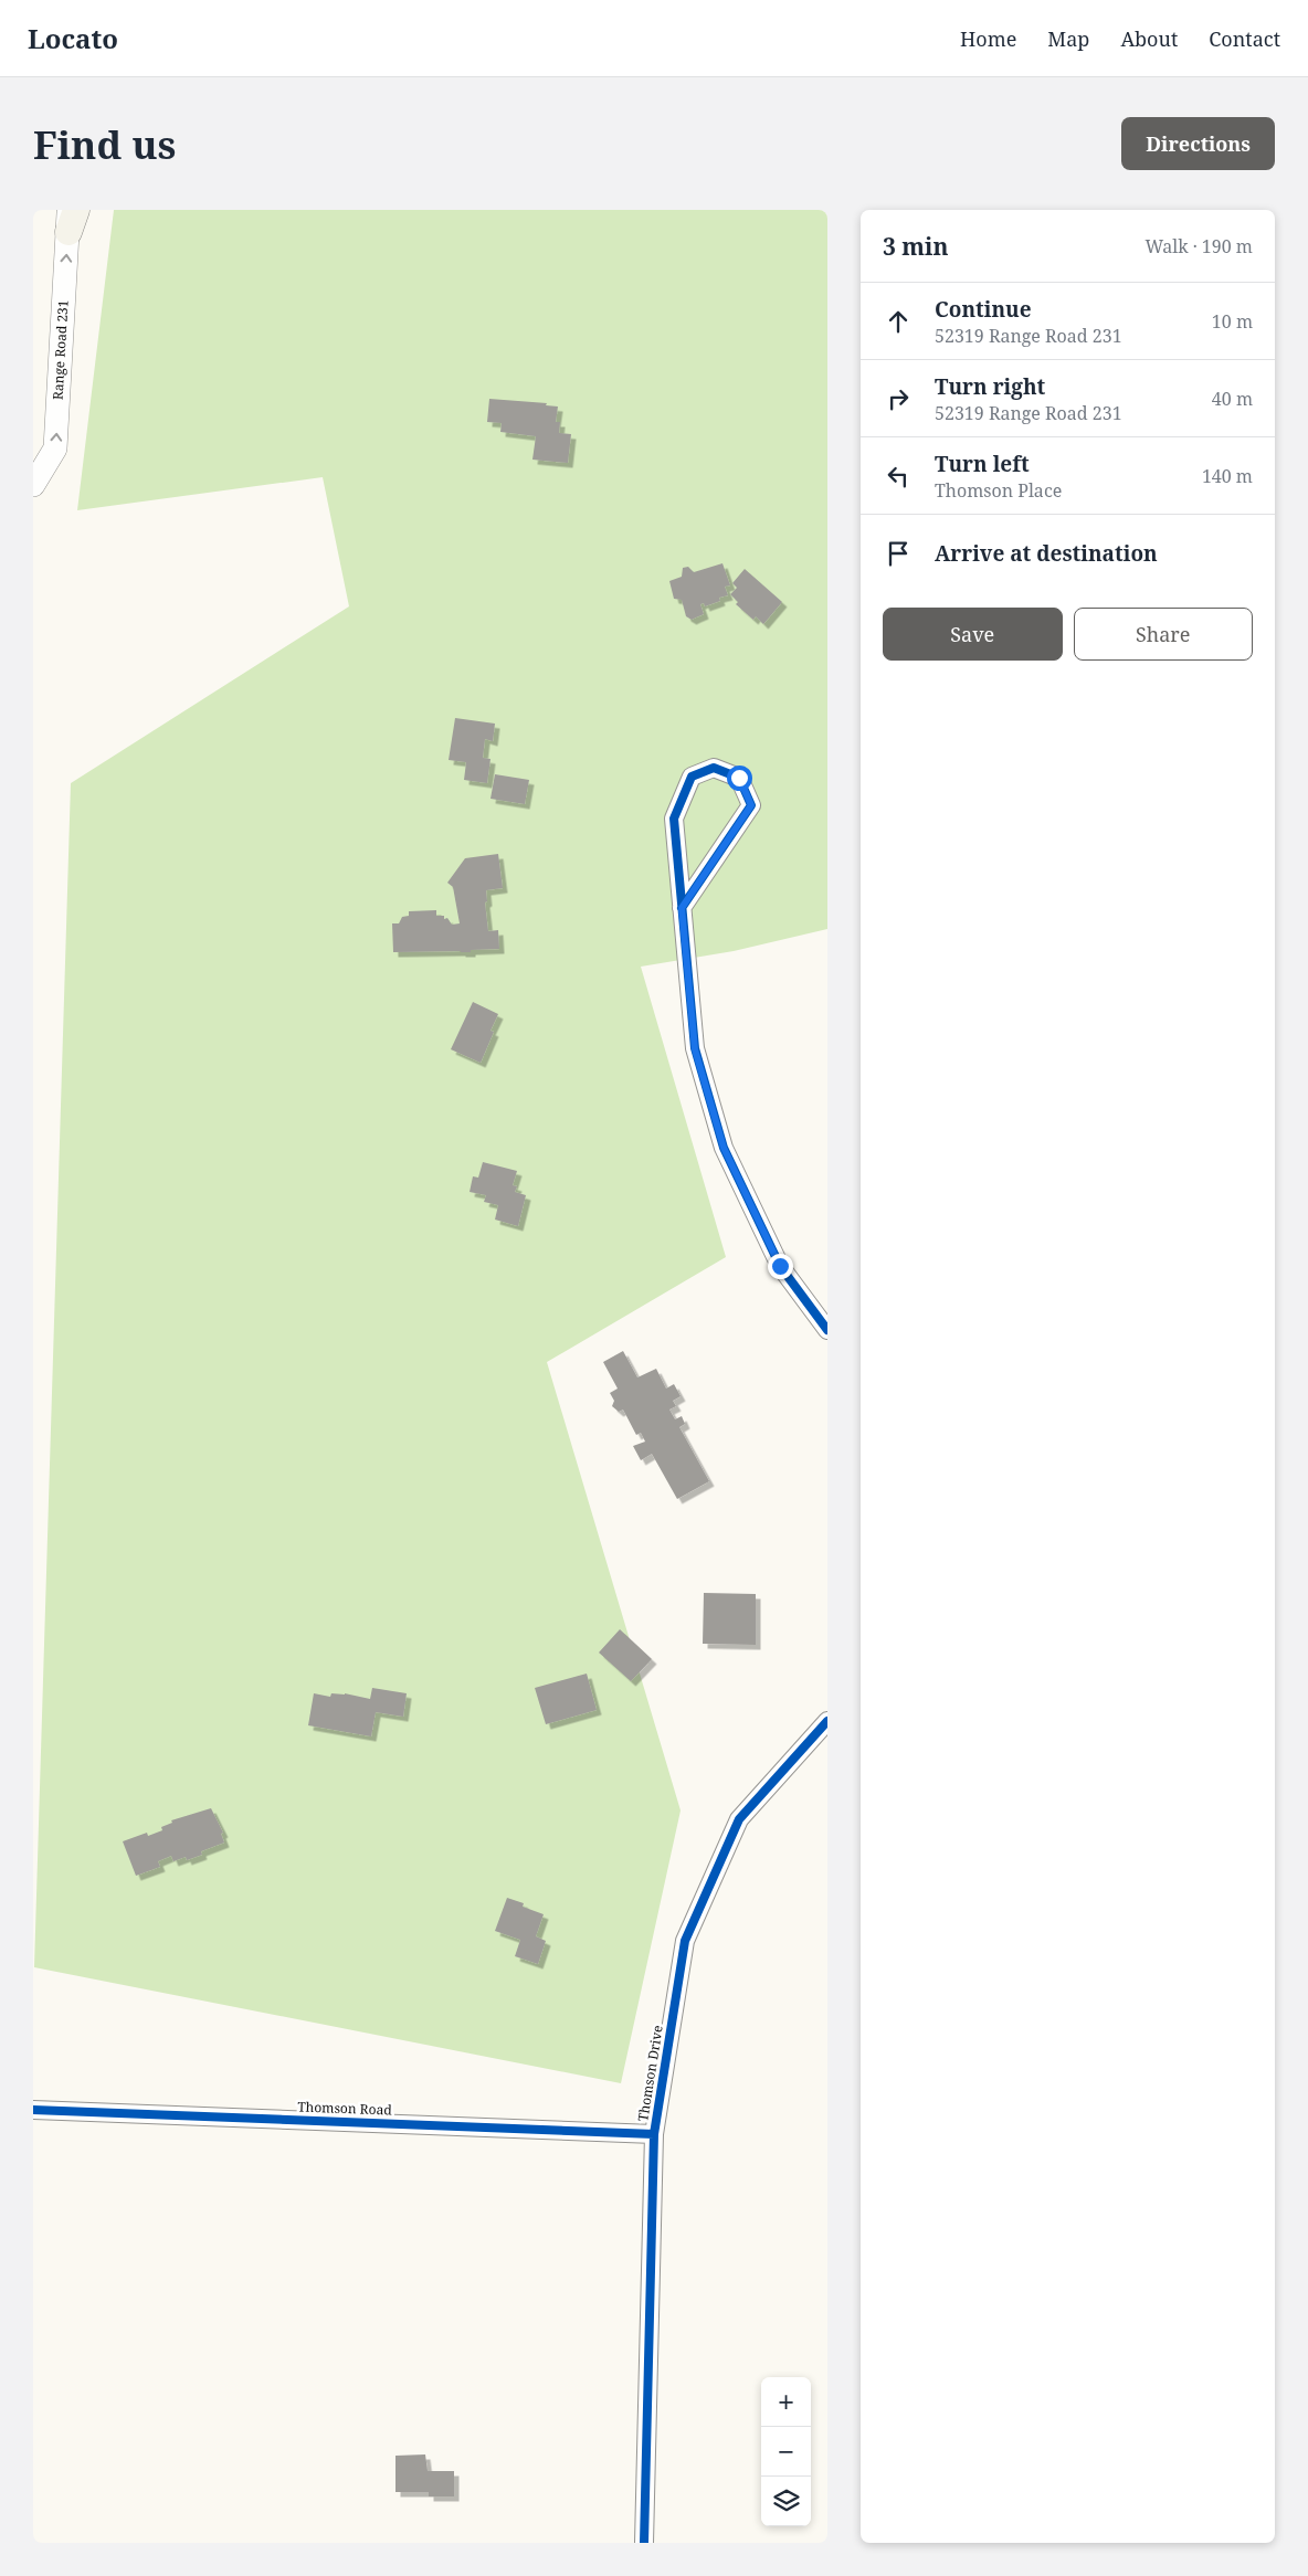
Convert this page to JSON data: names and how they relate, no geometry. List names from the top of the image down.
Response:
{
  "streets": {
    "street": ["Range Road 231", "Thomson Drive", "Thomson Road"]
  },
  "crossings": [
    ["Thomson Drive", "Thomson Road"]
  ],
  "one_way": ["Range Road 231"],
  "page": {
    "header": "Locato",
    "nav": [
      "Home",
      "Map",
      "About",
      "Contact"
    ],
    "buttons": [
      "Directions",
      ["Save", "Share"]
    ],
    "title": "Find us",
    "heading": ["3 min", "Walk · 190 m"],
    "list": [
      ["Continue", "52319 Range Road 231", "10 m"],
      ["Turn right", "52319 Range Road 231", "40 m"],
      ["Turn left", "Thomson Place", "140 m"],
      "Arrive at destination"
    ],
    "map_buttons": ["+", "−"]
  }
}
